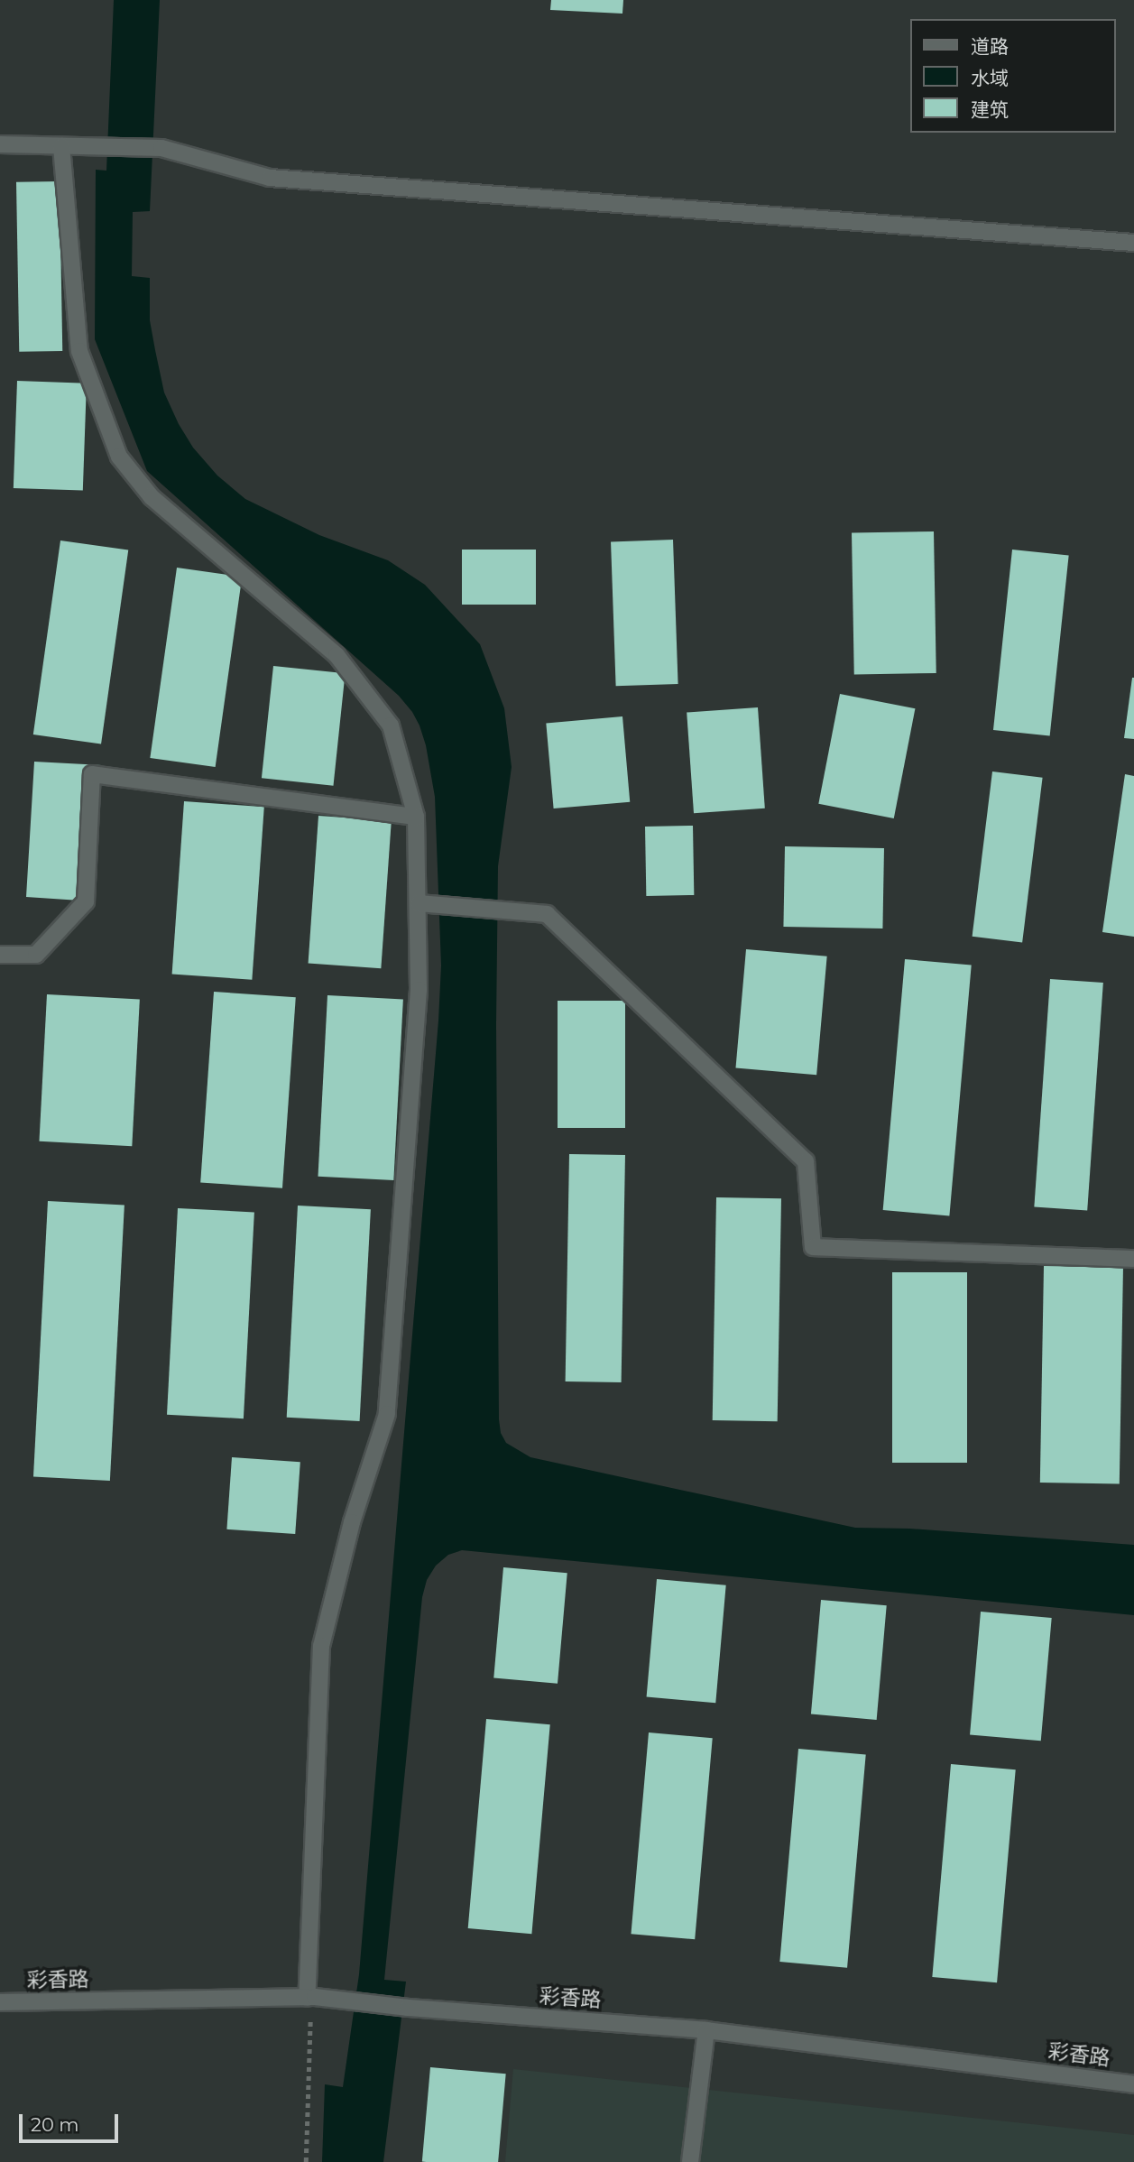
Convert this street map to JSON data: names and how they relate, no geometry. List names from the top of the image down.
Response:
{
  "streets": {
    "street": ["彩香路"]
  },
  "legend": ["道路", "水域", "建筑"],
  "scale_bar": "20 m"
}
